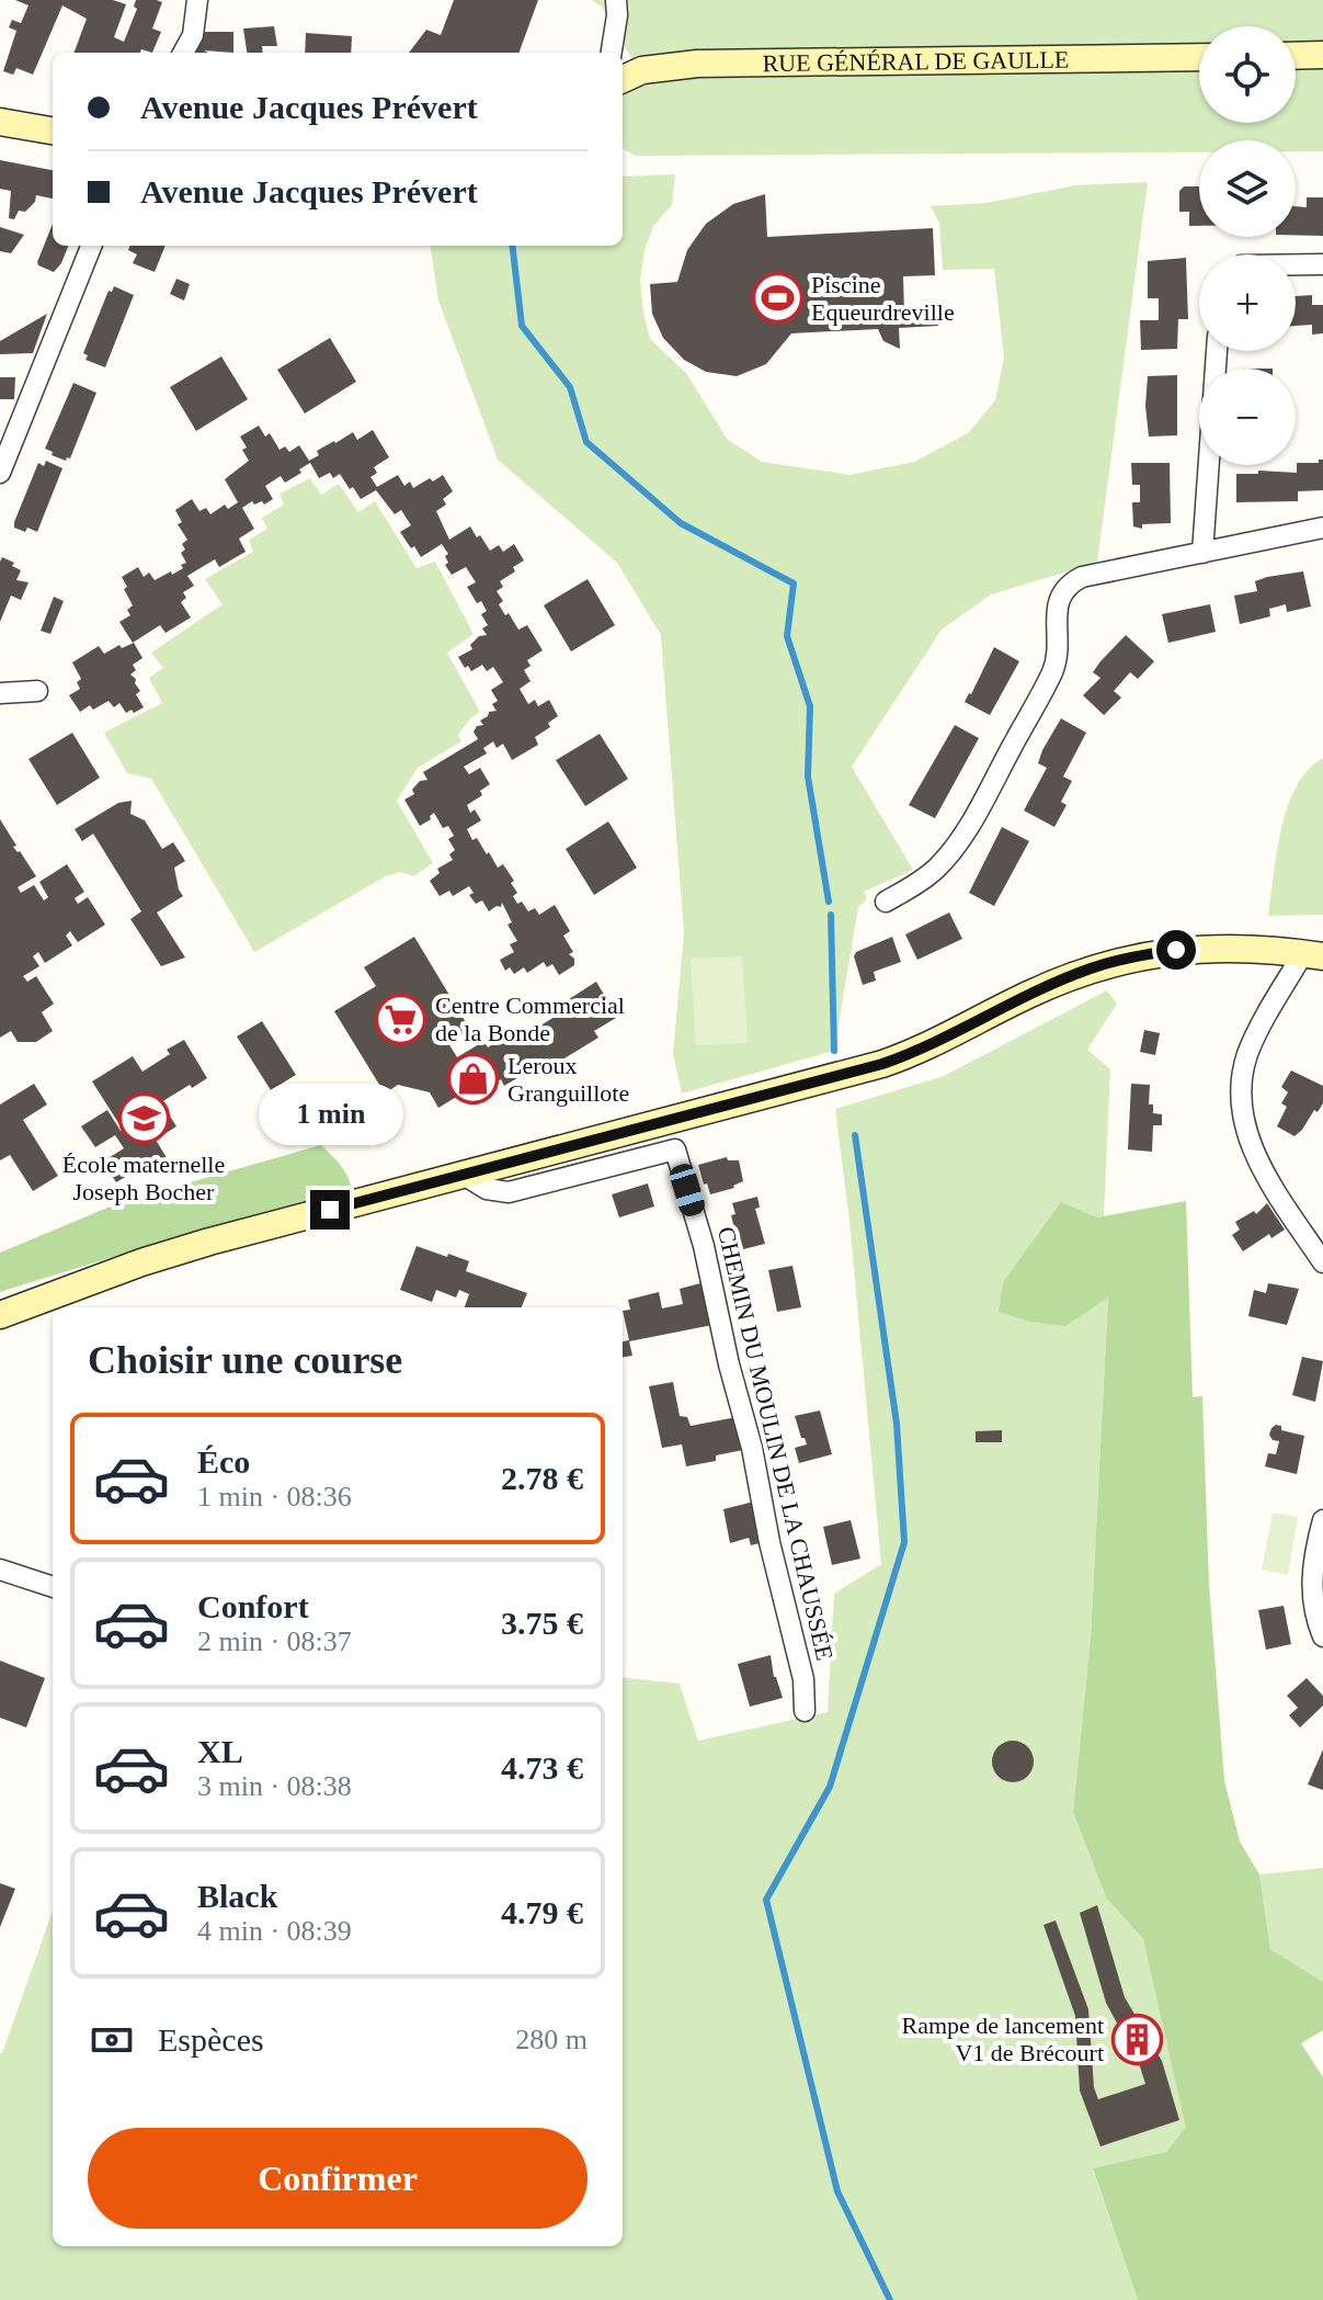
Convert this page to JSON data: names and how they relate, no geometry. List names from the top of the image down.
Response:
{
  "streets": {
    "street": ["RUE GÉNÉRAL DE GAULLE", "CHEMIN DU MOULIN DE LA CHAUSSÉE"]
  },
  "places": {
    "sports": ["Piscine Equeurdreville"],
    "supermarket": ["Centre Commercial de la Bonde"],
    "shop": ["Leroux Granguillote"],
    "school or university": ["École maternelle Joseph Bocher"],
    "building": ["Rampe de lancement V1 de Brécourt"]
  },
  "page": {
    "map_buttons": ["+", "−"],
    "banner": ["Avenue Jacques Prévert", "Avenue Jacques Prévert"],
    "bubble": "1 min",
    "heading": "Choisir une course",
    "list": [
      {
        "name": "Éco",
        "note": "1 min · 08:36",
        "value": "2.78 €"
      },
      {
        "name": "Confort",
        "note": "2 min · 08:37",
        "value": "3.75 €"
      },
      {
        "name": "XL",
        "note": "3 min · 08:38",
        "value": "4.73 €"
      },
      {
        "name": "Black",
        "note": "4 min · 08:39",
        "value": "4.79 €"
      }
    ],
    "pay": ["Espèces", "280 m"],
    "buttons": "Confirmer"
  }
}
